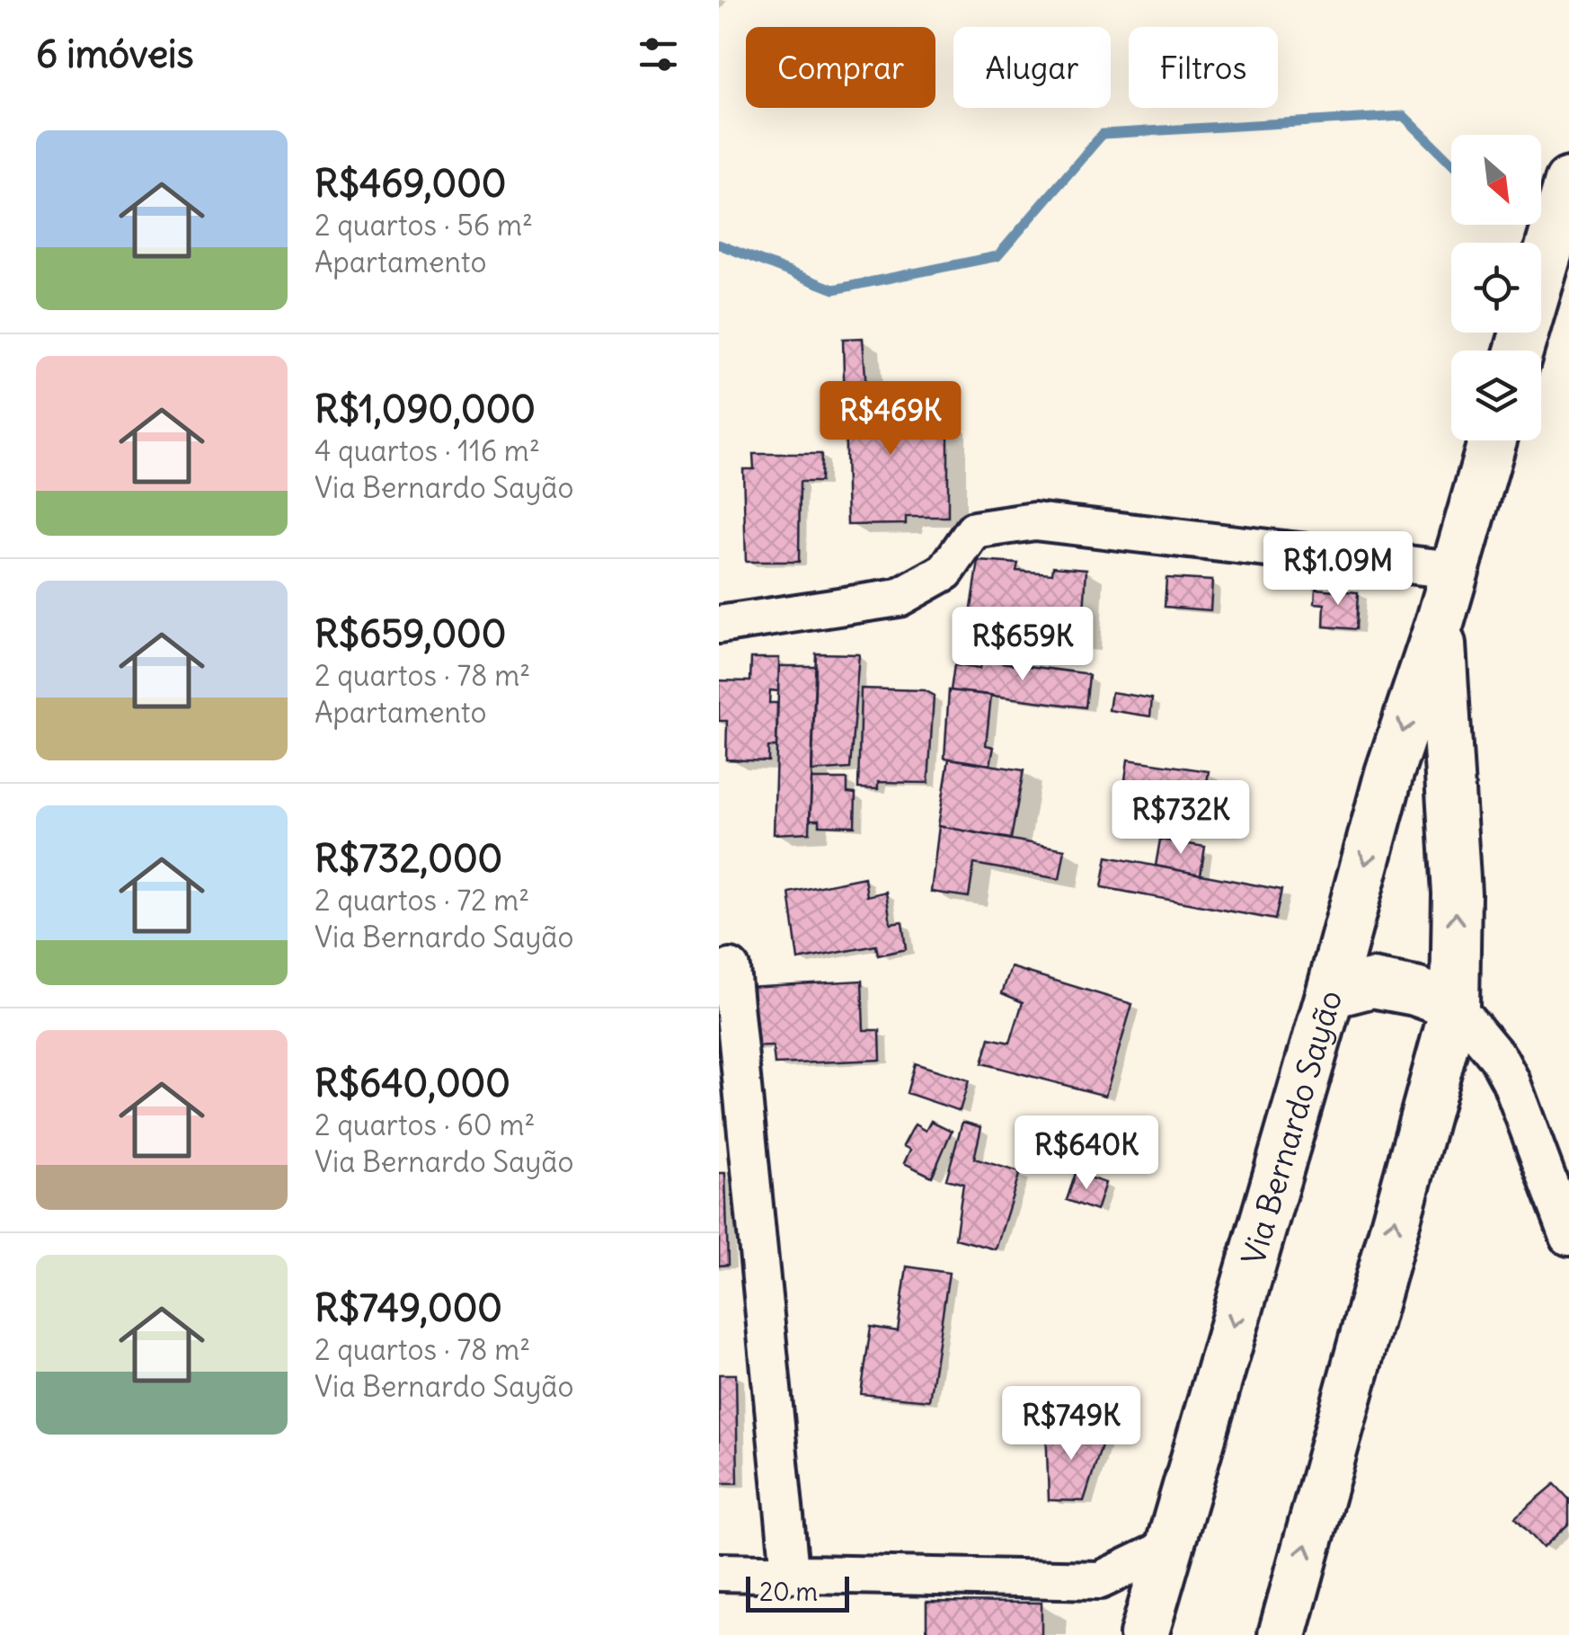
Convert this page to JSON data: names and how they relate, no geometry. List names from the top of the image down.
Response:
{
  "streets": {
    "main road": ["Via Bernardo Sayão"]
  },
  "scale_bar": "20 m",
  "north": "bottom right",
  "page": {
    "heading": "6 imóveis",
    "chip": ["Comprar", "Alugar", "Filtros"],
    "list": [
      {
        "name": "R$469,000",
        "note": "2 quartos · 56 m² · Apartamento"
      },
      {
        "name": "R$1,090,000",
        "note": "4 quartos · 116 m² · Via Bernardo Sayão"
      },
      {
        "name": "R$659,000",
        "note": "2 quartos · 78 m² · Apartamento"
      },
      {
        "name": "R$732,000",
        "note": "2 quartos · 72 m² · Via Bernardo Sayão"
      },
      {
        "name": "R$640,000",
        "note": "2 quartos · 60 m² · Via Bernardo Sayão"
      },
      {
        "name": "R$749,000",
        "note": "2 quartos · 78 m² · Via Bernardo Sayão"
      }
    ],
    "price": [
      "R$469K",
      "R$1.09M",
      "R$659K",
      "R$732K",
      "R$640K",
      "R$749K"
    ],
    "scale": "20 m"
  }
}
